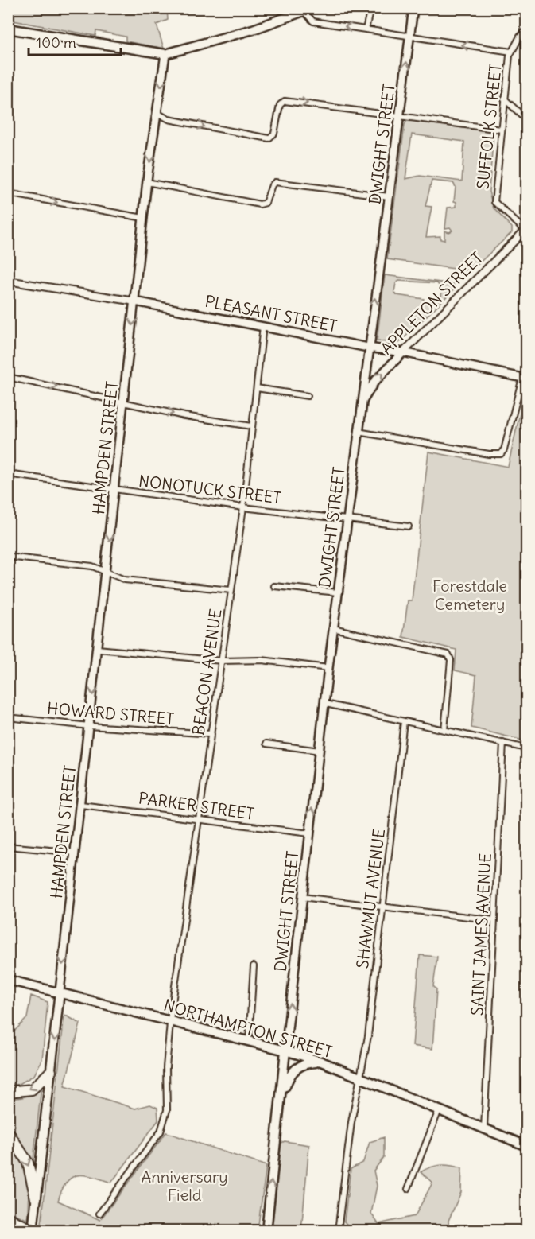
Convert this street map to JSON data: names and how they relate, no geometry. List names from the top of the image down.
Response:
{
  "streets": {
    "main road": [
      "DWIGHT STREET",
      "APPLETON STREET",
      "PLEASANT STREET",
      "HAMPDEN STREET",
      "NORTHAMPTON STREET"
    ],
    "street": [
      "SUFFOLK STREET",
      "NONOTUCK STREET",
      "BEACON AVENUE",
      "HOWARD STREET",
      "PARKER STREET",
      "SHAWMUT AVENUE",
      "SAINT JAMES AVENUE"
    ]
  },
  "crossings": [
    ["SUFFOLK STREET", "APPLETON STREET"],
    ["DWIGHT STREET", "APPLETON STREET"],
    ["DWIGHT STREET", "PLEASANT STREET"],
    ["DWIGHT STREET", "NONOTUCK STREET"],
    ["DWIGHT STREET", "PARKER STREET"],
    ["DWIGHT STREET", "NORTHAMPTON STREET"],
    ["APPLETON STREET", "PLEASANT STREET"],
    ["PLEASANT STREET", "HAMPDEN STREET"],
    ["PLEASANT STREET", "BEACON AVENUE"],
    ["HAMPDEN STREET", "NONOTUCK STREET"],
    ["HAMPDEN STREET", "HOWARD STREET"],
    ["HAMPDEN STREET", "PARKER STREET"],
    ["HAMPDEN STREET", "NORTHAMPTON STREET"],
    ["NONOTUCK STREET", "BEACON AVENUE"],
    ["BEACON AVENUE", "HOWARD STREET"],
    ["BEACON AVENUE", "PARKER STREET"],
    ["BEACON AVENUE", "NORTHAMPTON STREET"],
    ["SHAWMUT AVENUE", "NORTHAMPTON STREET"],
    ["SAINT JAMES AVENUE", "NORTHAMPTON STREET"]
  ],
  "one_way": ["DWIGHT STREET", "HAMPDEN STREET"],
  "parks": ["Forestdale Cemetery", "Anniversary Field"],
  "scale_bar": "100 m"
}
